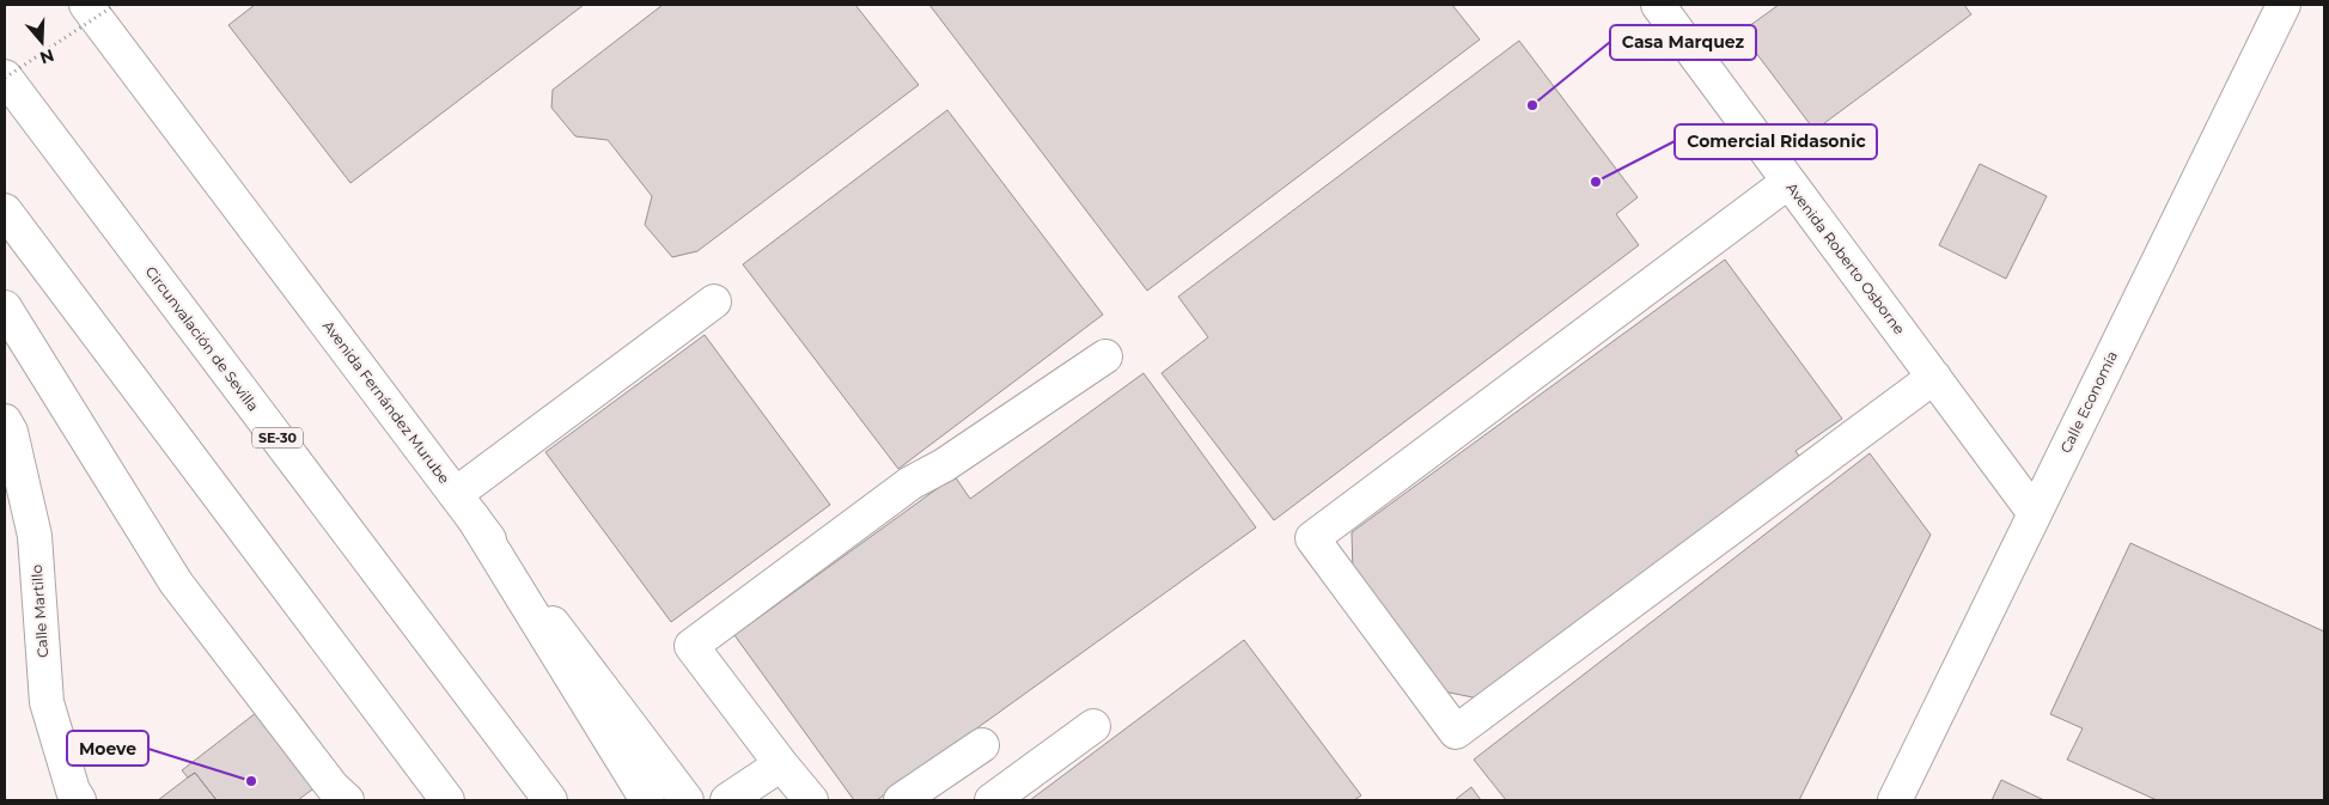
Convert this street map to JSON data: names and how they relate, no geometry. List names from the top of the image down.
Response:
{
  "streets": {
    "main road": [
      "Avenida Roberto Osborne",
      "Circunvalación de Sevilla",
      "Avenida Fernández Murube",
      "Calle Economía",
      "SE-30",
      "Calle Martillo"
    ]
  },
  "crossings": [
    ["Avenida Roberto Osborne", "Calle Economía"]
  ],
  "places": ["Casa Marquez", "Comercial Ridasonic", "Moeve"],
  "north": "bottom"
}
